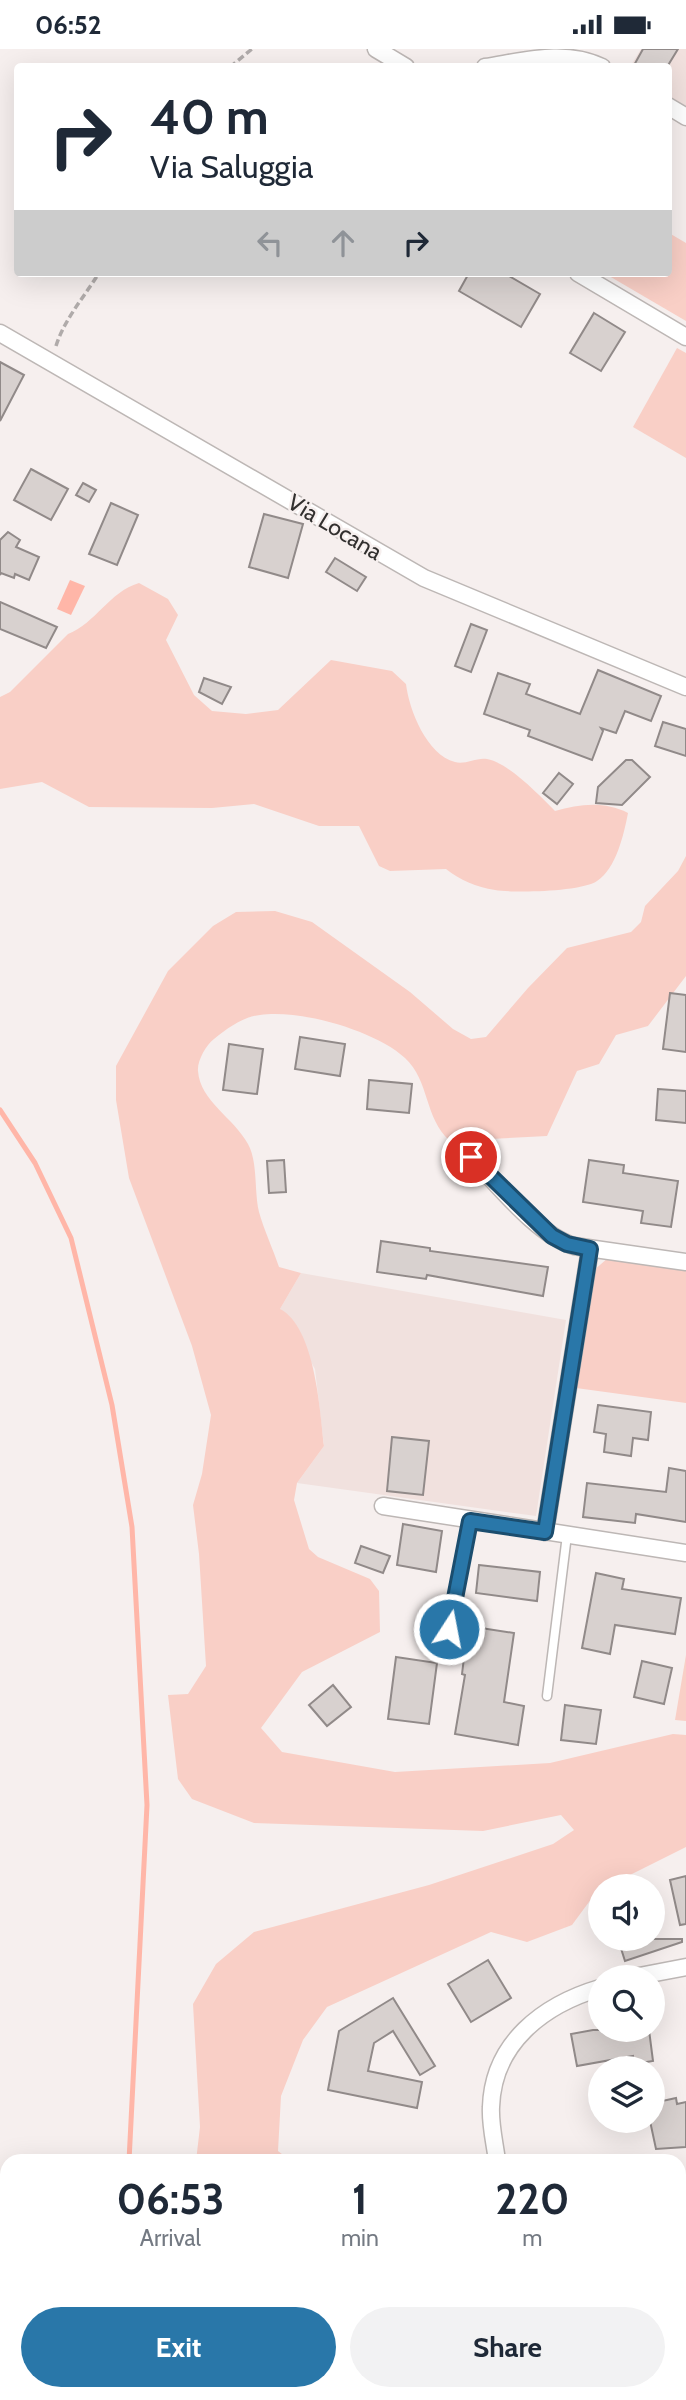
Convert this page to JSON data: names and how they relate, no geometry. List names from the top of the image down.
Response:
{
  "streets": {
    "street": ["Via Locana"]
  },
  "page": {
    "status": "06:52",
    "turn": ["40 m", "Via Saluggia"],
    "eta": [
      "06:53",
      "Arrival",
      "1",
      "min",
      "220",
      "m"
    ],
    "buttons": ["Exit", "Share"]
  }
}
